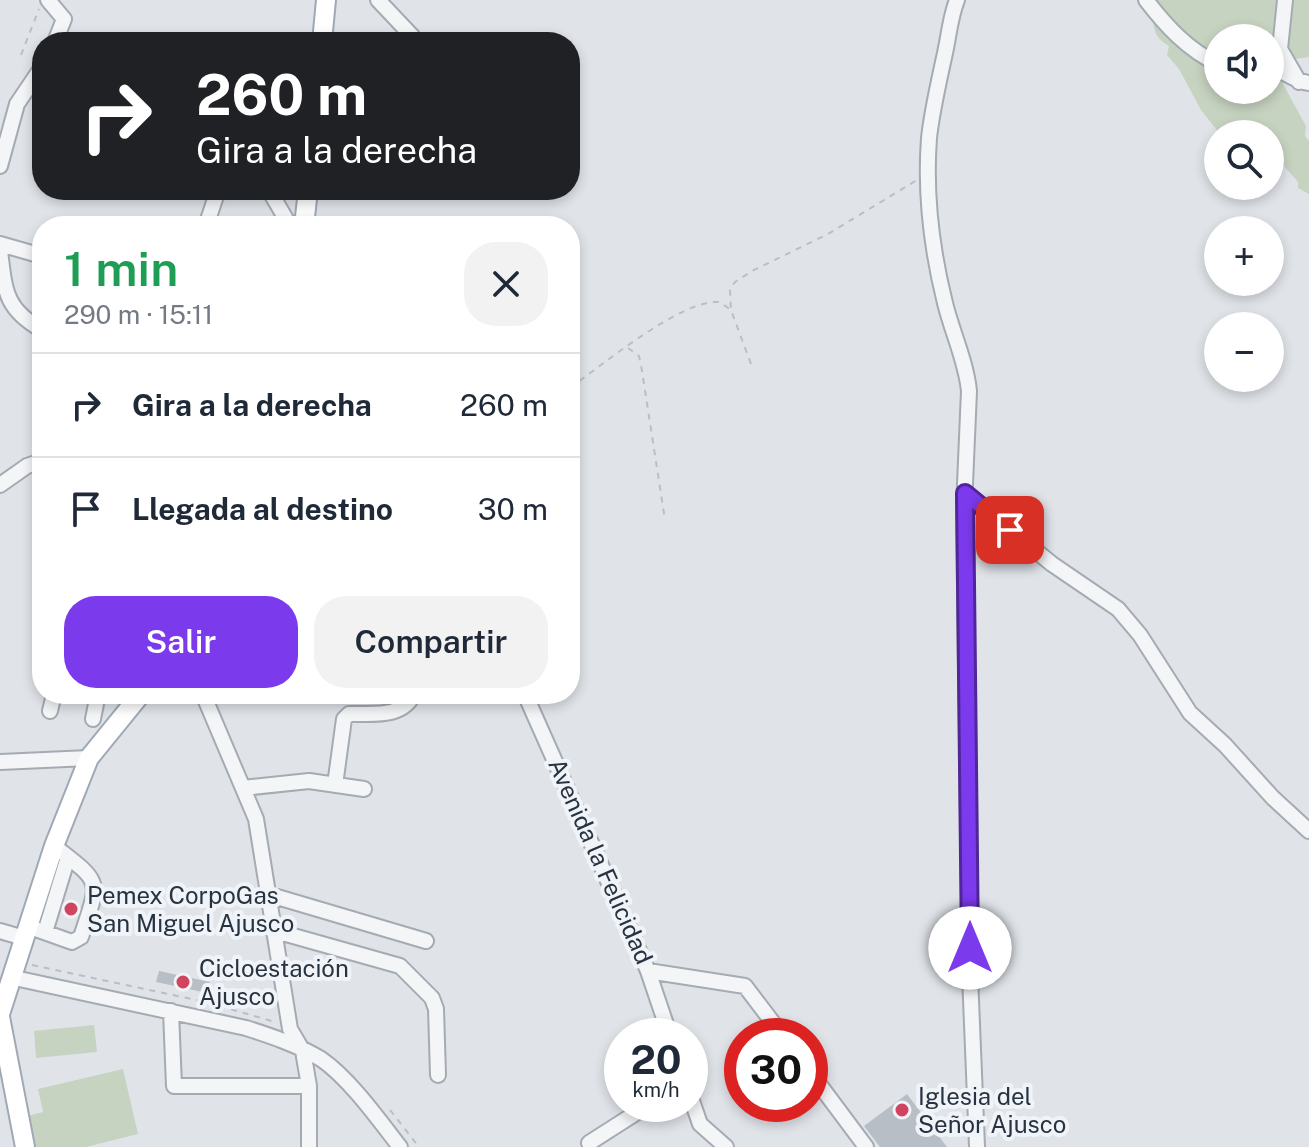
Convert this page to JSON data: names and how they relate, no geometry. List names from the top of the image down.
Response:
{
  "streets": {
    "street": ["Avenida la Felicidad"]
  },
  "places": ["Pemex CorpoGas San Miguel Ajusco", "Cicloestación Ajusco", "Iglesia del Señor Ajusco"],
  "page": {
    "map_buttons": ["+", "−"],
    "turn": ["260 m", "Gira a la derecha"],
    "heading": ["1 min", "290 m · 15:11"],
    "list": [
      {
        "name": "Gira a la derecha",
        "value": "260 m"
      },
      {
        "name": "Llegada al destino",
        "value": "30 m"
      }
    ],
    "buttons": ["Salir", "Compartir"],
    "speed": "20 km/h",
    "limit": "30"
  }
}
